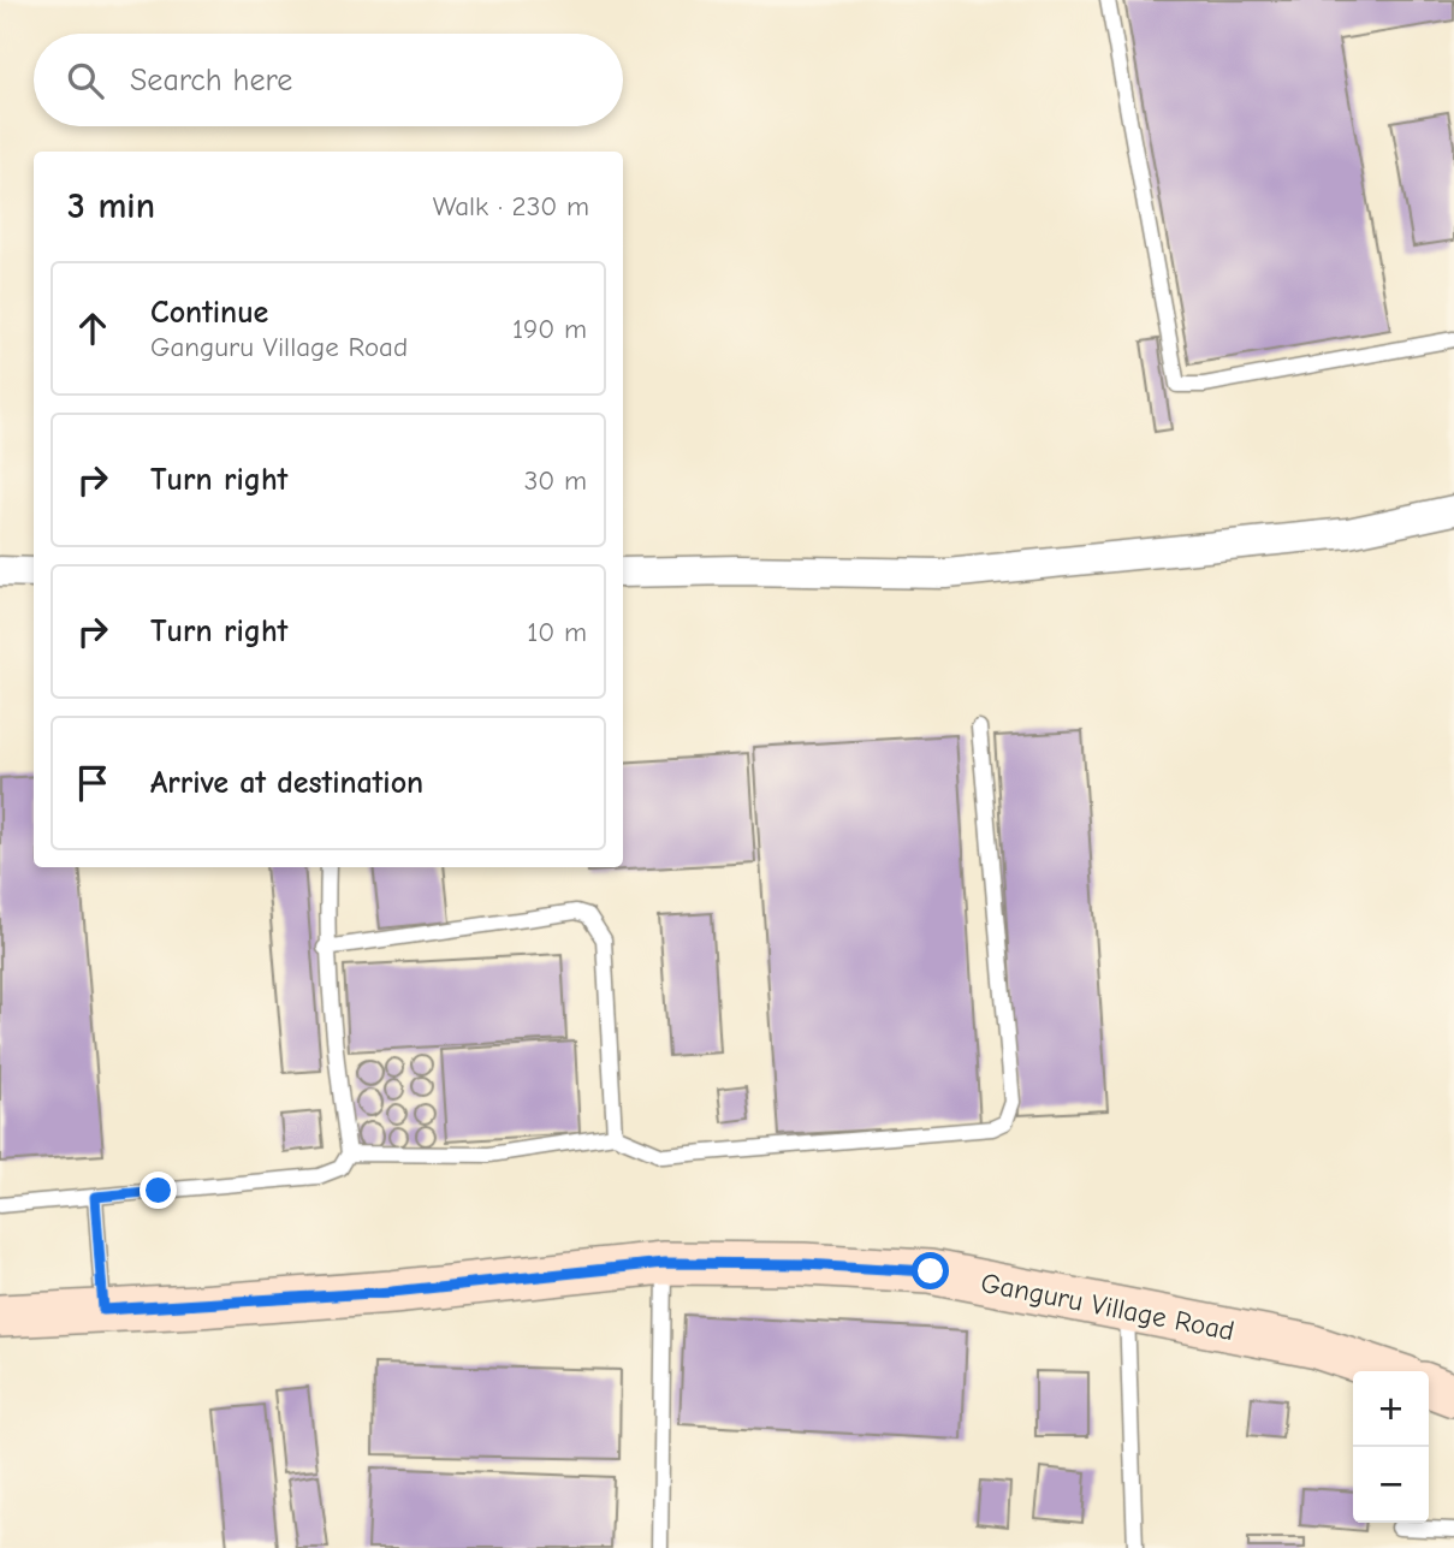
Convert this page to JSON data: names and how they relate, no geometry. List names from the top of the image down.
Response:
{
  "streets": {
    "street": ["Ganguru Village Road"]
  },
  "page": {
    "search": "Search here",
    "heading": ["3 min", "Walk · 230 m"],
    "list": [
      ["Continue", "Ganguru Village Road", "190 m"],
      ["Turn right", "30 m"],
      ["Turn right", "10 m"],
      "Arrive at destination"
    ],
    "map_buttons": ["+", "−"]
  }
}
